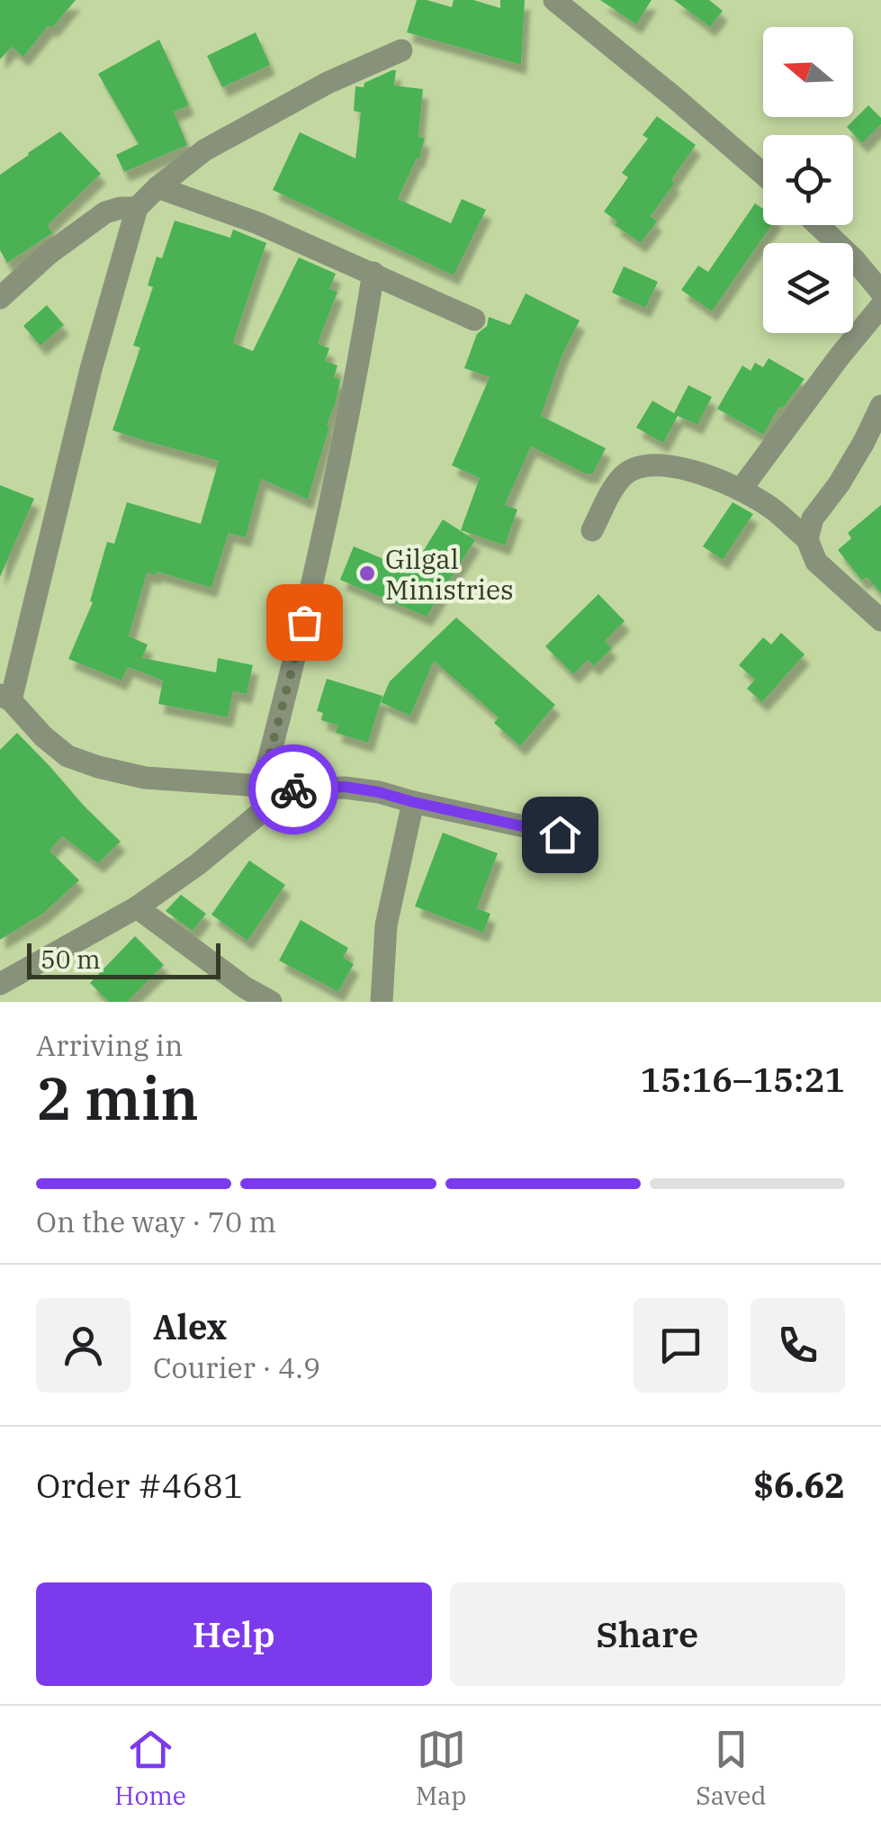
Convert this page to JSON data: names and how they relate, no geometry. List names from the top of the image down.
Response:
{
  "places": ["Gilgal Ministries"],
  "scale_bar": "50 m",
  "north": "left",
  "page": {
    "scale": "50 m",
    "heading": ["2 min", "Arriving in", "15:16–15:21"],
    "panel": [
      "Alex",
      "Courier · 4.9",
      "Order #4681",
      "$6.62"
    ],
    "bar": "On the way · 70 m",
    "buttons": ["Help", "Share"],
    "tabs": ["Home", "Map", "Saved"]
  }
}
